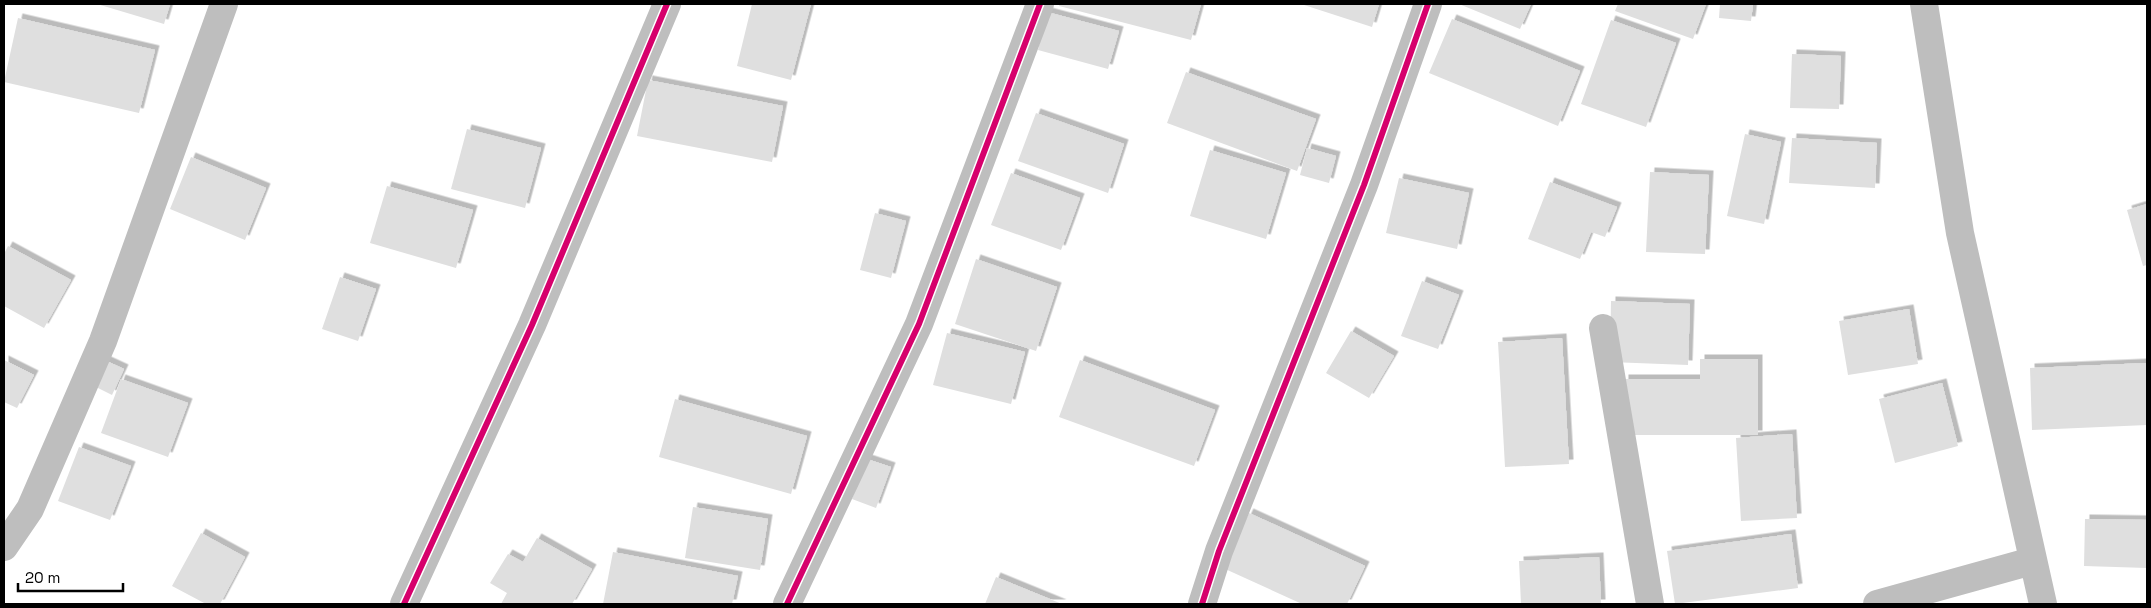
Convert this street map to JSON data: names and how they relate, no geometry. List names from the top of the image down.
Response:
{
  "scale_bar": "20 m"
}
